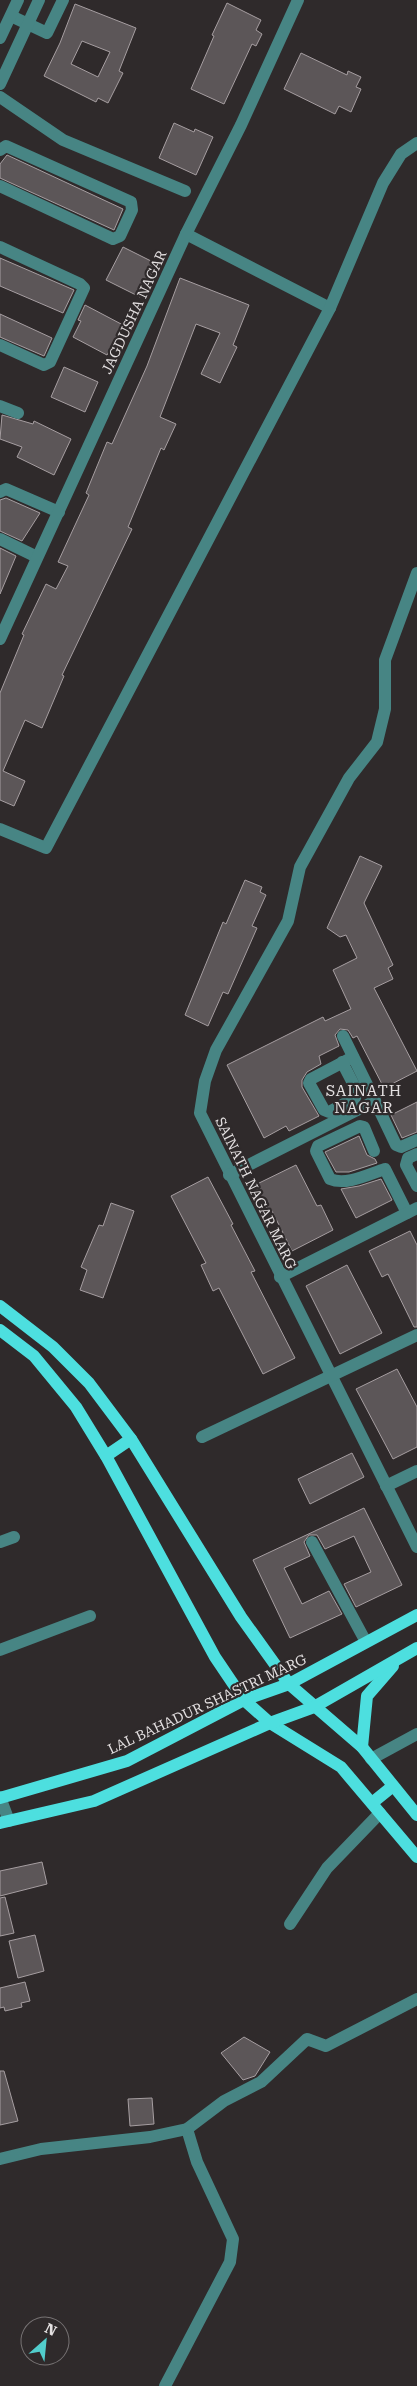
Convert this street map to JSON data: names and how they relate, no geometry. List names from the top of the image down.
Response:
{
  "streets": {
    "main road": ["LAL BAHADUR SHASTRI MARG"],
    "street": ["JAGDUSHA NAGAR", "SAINATH NAGAR MARG"]
  },
  "districts": ["SAINATH NAGAR"],
  "north": "top right"
}
